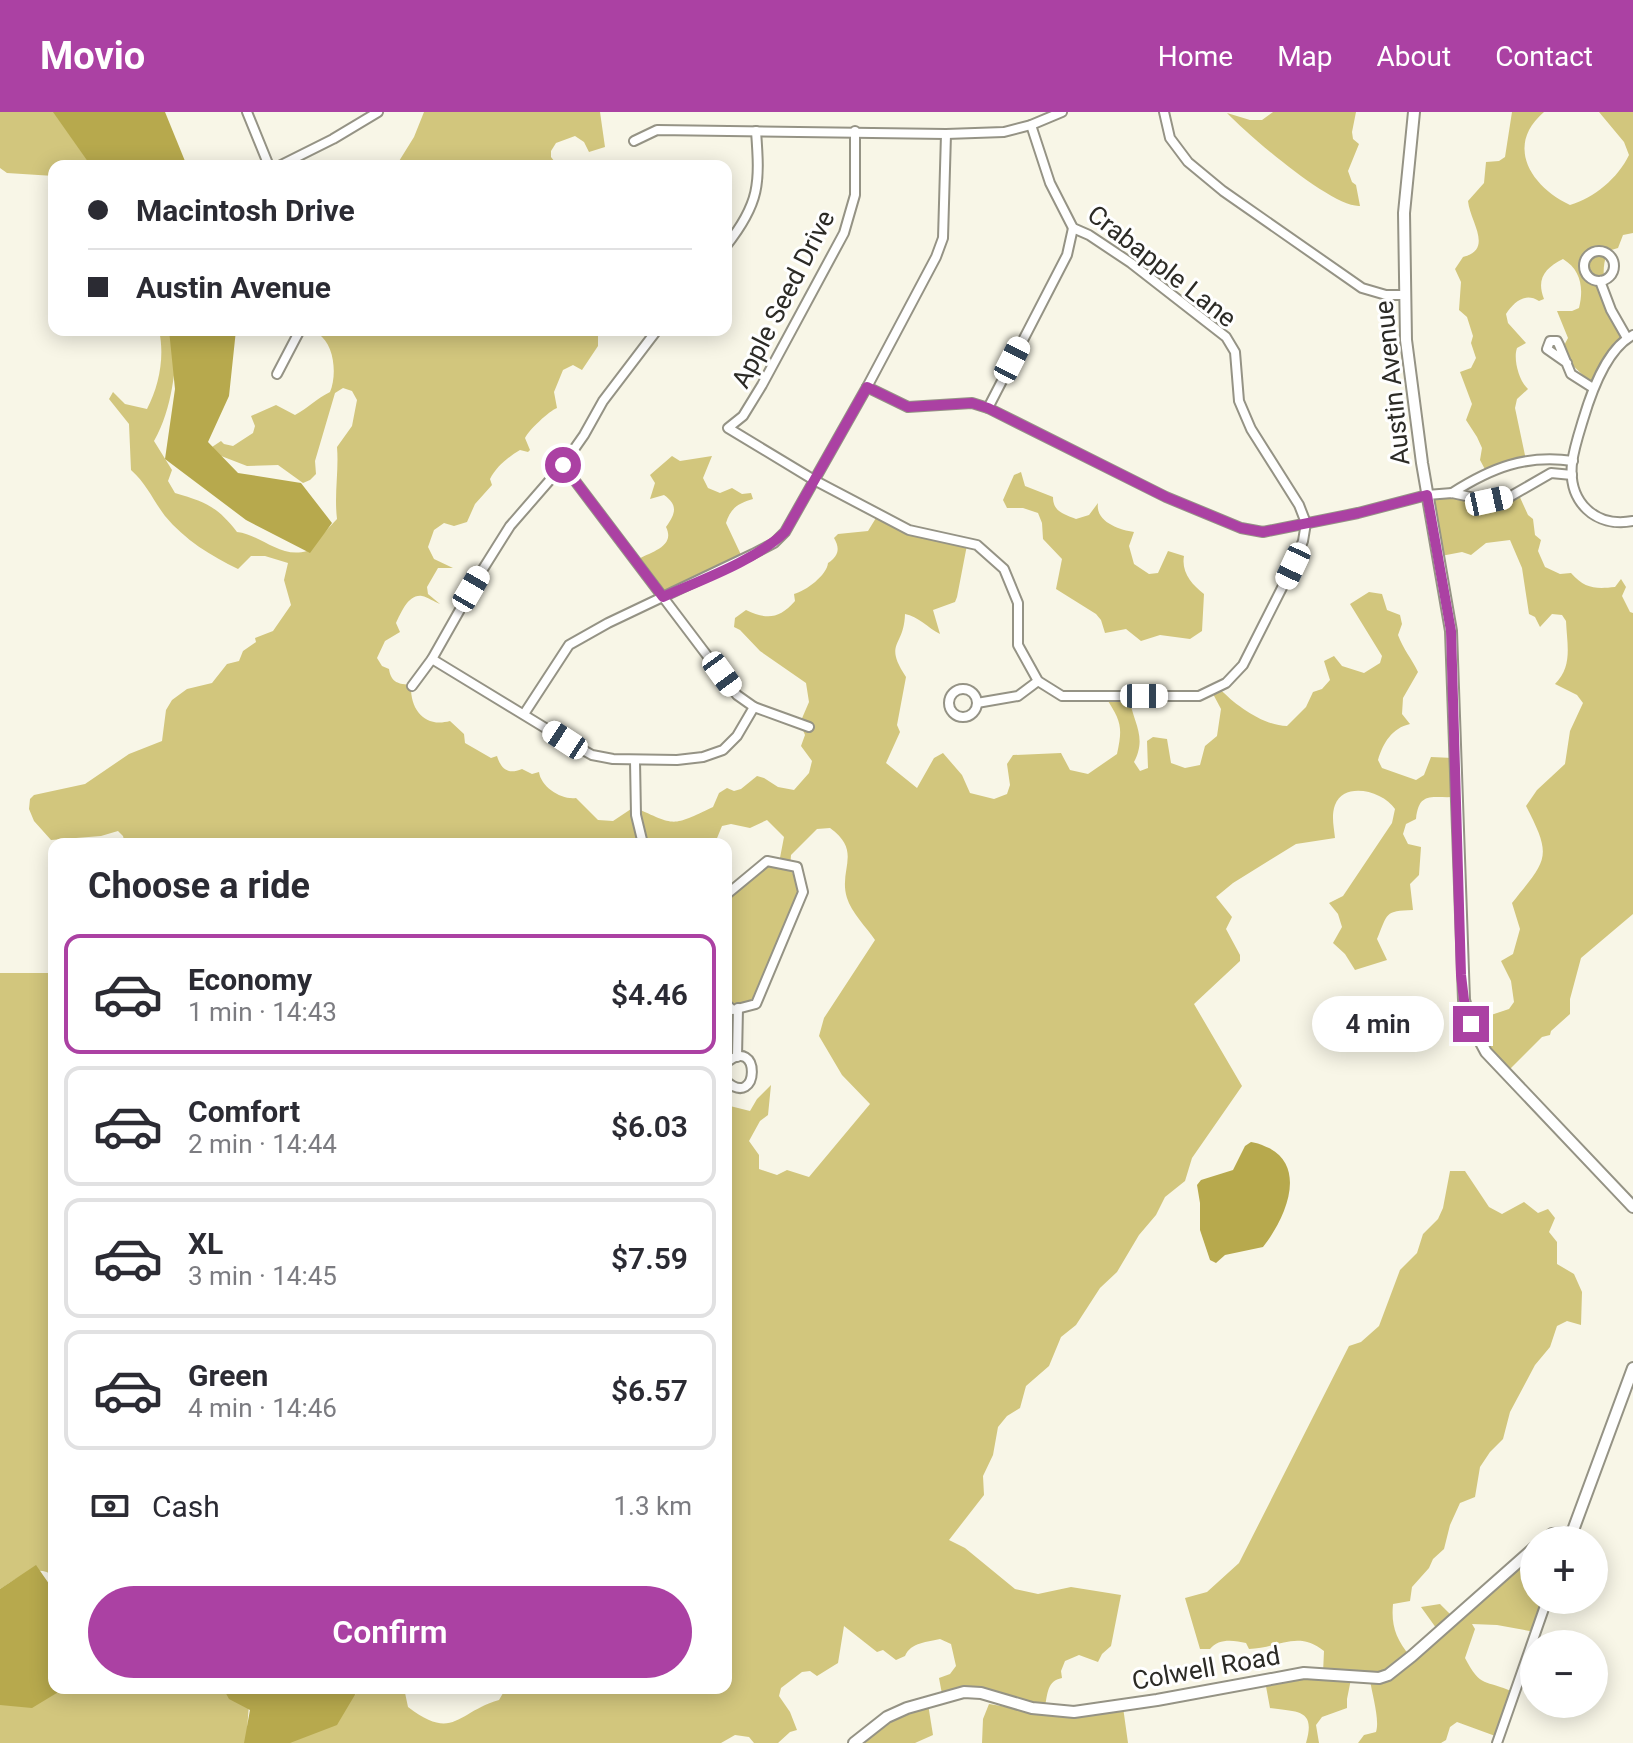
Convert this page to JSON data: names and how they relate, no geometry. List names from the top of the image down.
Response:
{
  "streets": {
    "street": [
      "Crabapple Lane",
      "Apple Seed Drive",
      "Austin Avenue",
      "Colwell Road"
    ]
  },
  "page": {
    "header": "Movio",
    "nav": [
      "Home",
      "Map",
      "About",
      "Contact"
    ],
    "banner": ["Macintosh Drive", "Austin Avenue"],
    "heading": "Choose a ride",
    "list": [
      {
        "name": "Economy",
        "note": "1 min · 14:43",
        "value": "$4.46"
      },
      {
        "name": "Comfort",
        "note": "2 min · 14:44",
        "value": "$6.03"
      },
      {
        "name": "XL",
        "note": "3 min · 14:45",
        "value": "$7.59"
      },
      {
        "name": "Green",
        "note": "4 min · 14:46",
        "value": "$6.57"
      }
    ],
    "bubble": "4 min",
    "pay": ["Cash", "1.3 km"],
    "map_buttons": ["+", "−"],
    "buttons": "Confirm"
  }
}
